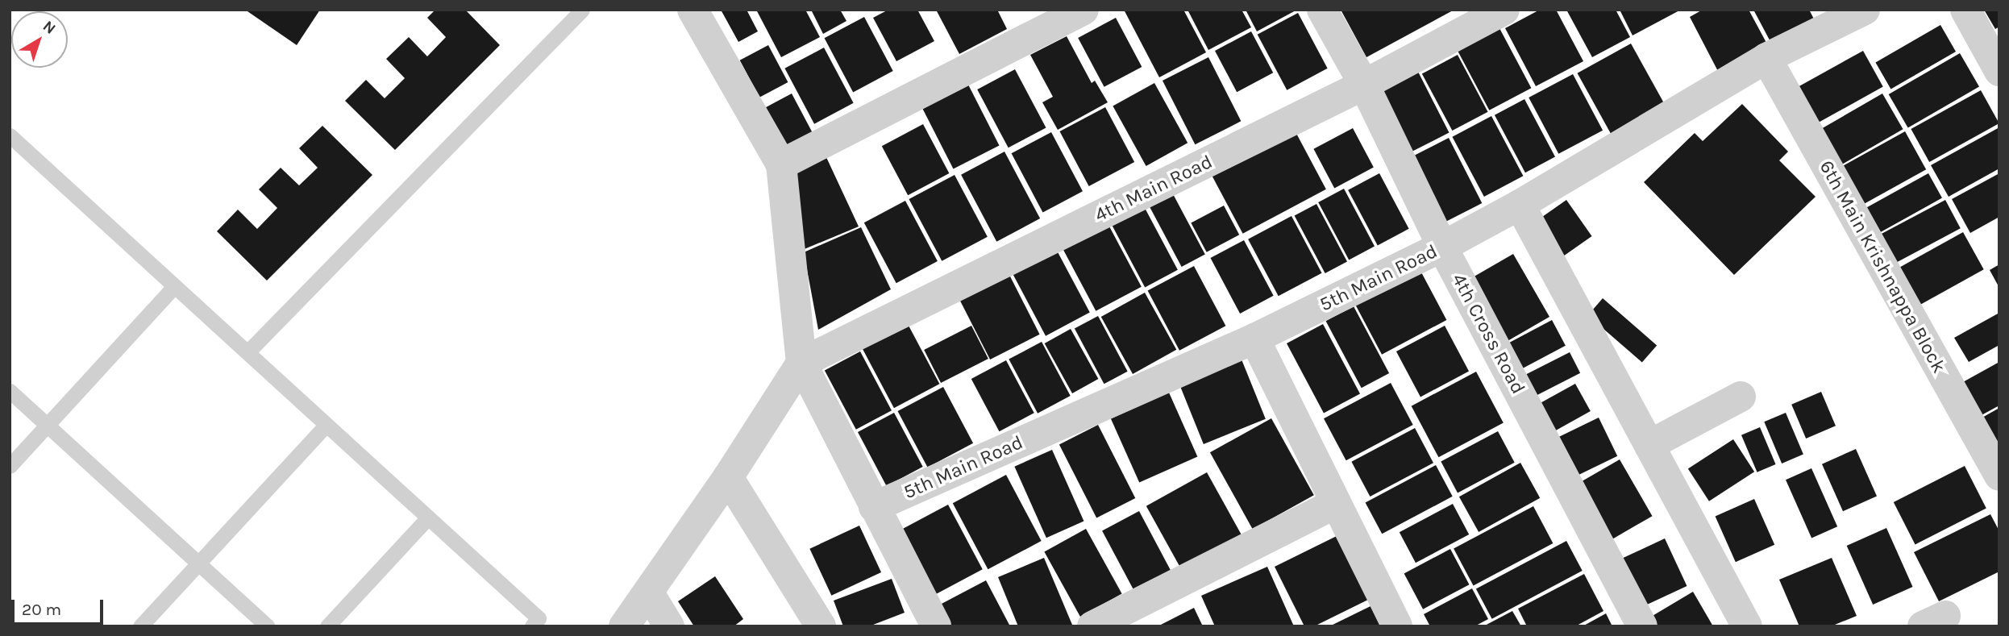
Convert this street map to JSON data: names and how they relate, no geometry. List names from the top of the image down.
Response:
{
  "streets": {
    "street": [
      "4th Main Road",
      "6th Main Krishnappa Block",
      "5th Main Road",
      "4th Cross Road"
    ]
  },
  "crossings": [
    ["4th Main Road", "4th Cross Road"],
    ["6th Main Krishnappa Block", "5th Main Road"],
    ["5th Main Road", "4th Cross Road"]
  ],
  "scale_bar": "20 m",
  "north": "top right"
}
